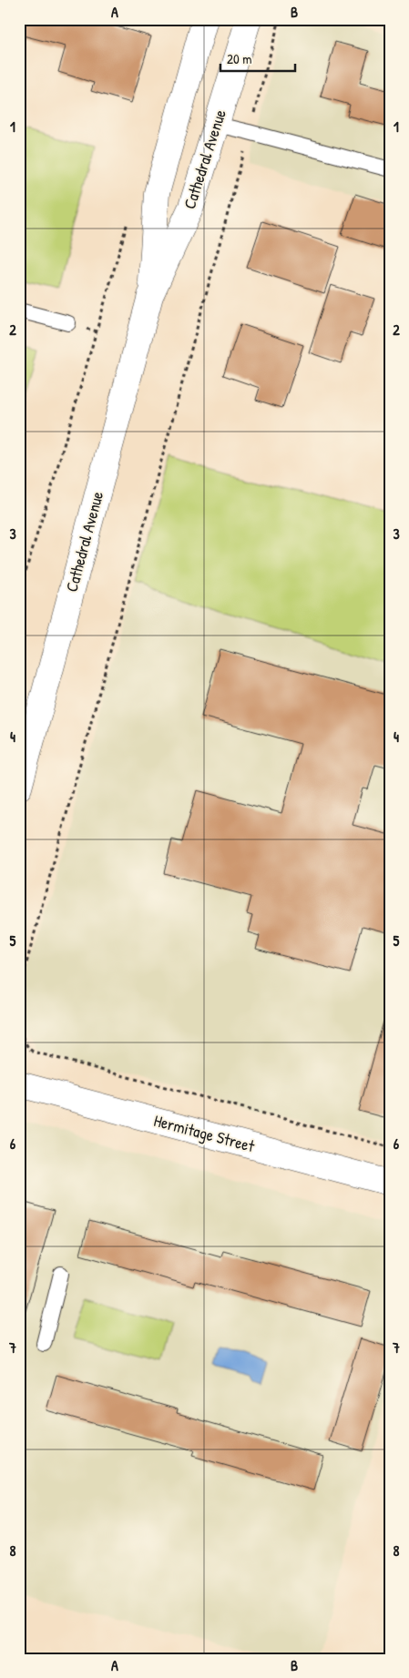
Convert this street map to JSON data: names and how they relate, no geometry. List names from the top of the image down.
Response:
{
  "streets": {
    "main road": ["Cathedral Avenue", "Hermitage Street"]
  },
  "scale_bar": "20 m",
  "grid": {
    "columns": ["A", "B"],
    "rows": [
      "1",
      "2",
      "3",
      "4",
      "5",
      "6",
      "7",
      "8"
    ]
  }
}
